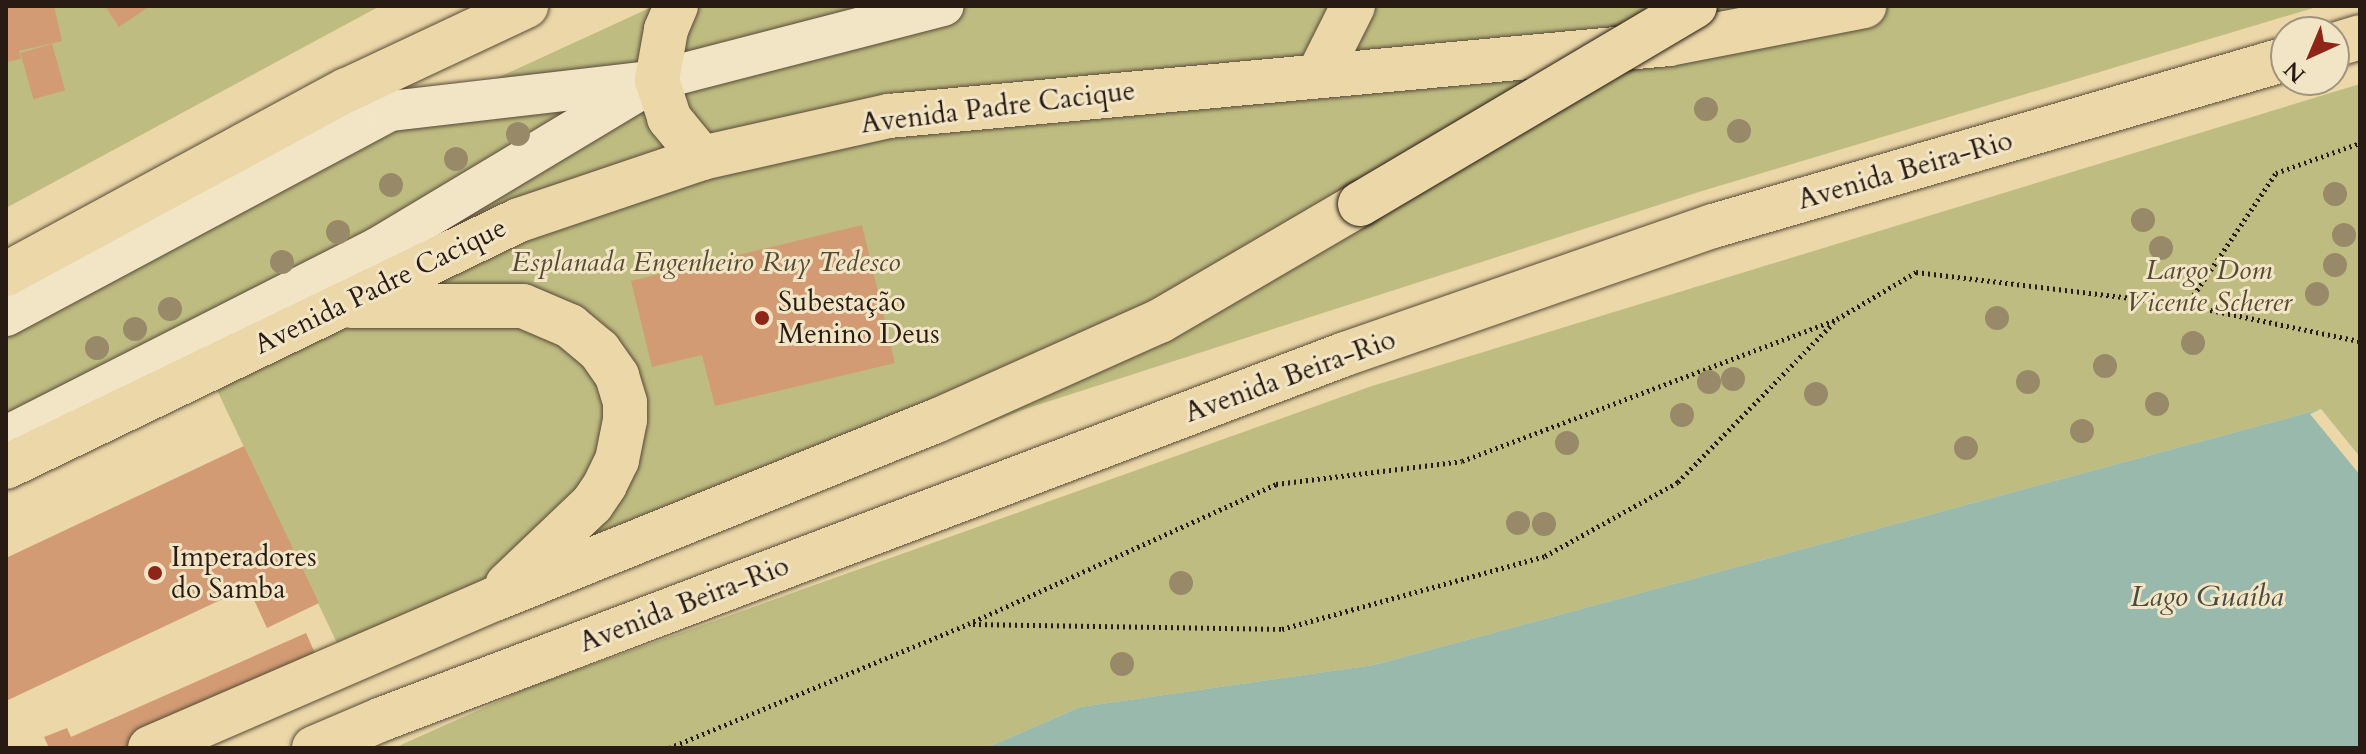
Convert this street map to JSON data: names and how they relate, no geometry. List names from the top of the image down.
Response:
{
  "streets": {
    "main road": ["Avenida Padre Cacique", "Avenida Beira-Rio"]
  },
  "water": ["Lago Guaíba"],
  "parks": ["Esplanada Engenheiro Ruy Tedesco", "Largo Dom Vicente Scherer"],
  "places": ["Subestação Menino Deus", "Imperadores do Samba"],
  "north": "bottom left"
}
